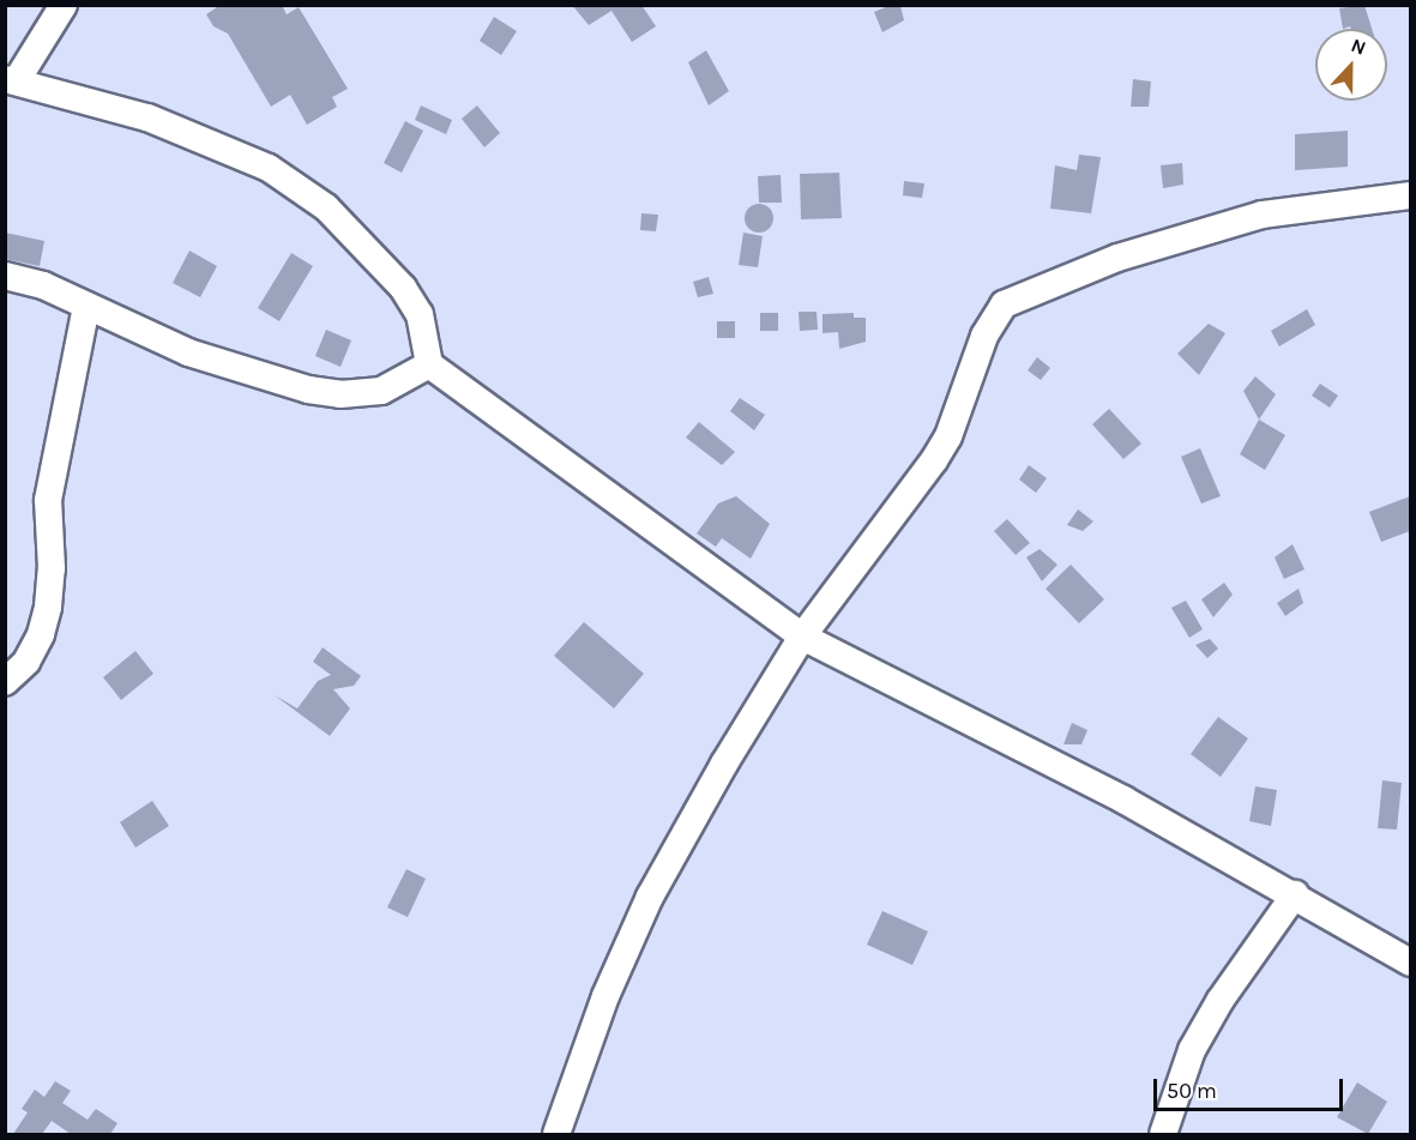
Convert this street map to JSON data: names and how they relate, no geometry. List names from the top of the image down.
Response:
{
  "scale_bar": "50 m",
  "north": "top"
}
